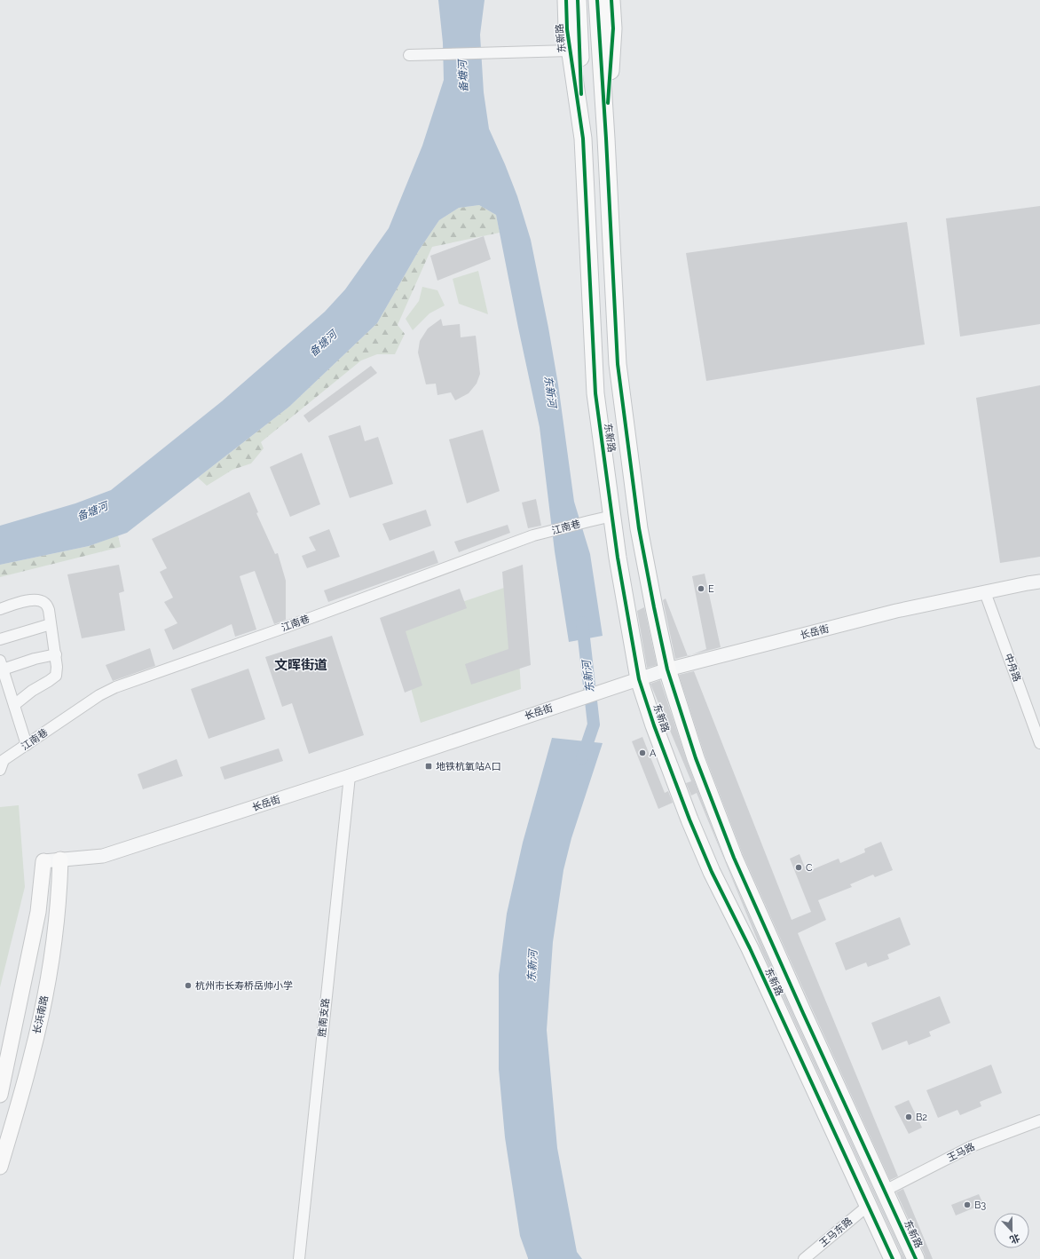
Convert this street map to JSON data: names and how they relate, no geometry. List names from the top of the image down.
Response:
{
  "streets": {
    "main road": ["东新路", "长浜南路"],
    "street": [
      "江南巷",
      "长岳街",
      "中舟路",
      "胜南支路",
      "王马路",
      "王马东路"
    ]
  },
  "crossings": [
    ["东新路", "江南巷"],
    ["东新路", "长岳街"],
    ["东新路", "王马路"],
    ["东新路", "王马东路"],
    ["长岳街", "中舟路"],
    ["长岳街", "长浜南路"],
    ["长岳街", "胜南支路"]
  ],
  "districts": ["文晖街道"],
  "water": ["备塘河", "东新河"],
  "places": {
    "other": [
      "E",
      "A",
      "C",
      "杭州市长寿桥岳帅小学",
      "B2",
      "B3"
    ],
    "transit": ["地铁杭氧站A口"]
  },
  "north": "bottom"
}
